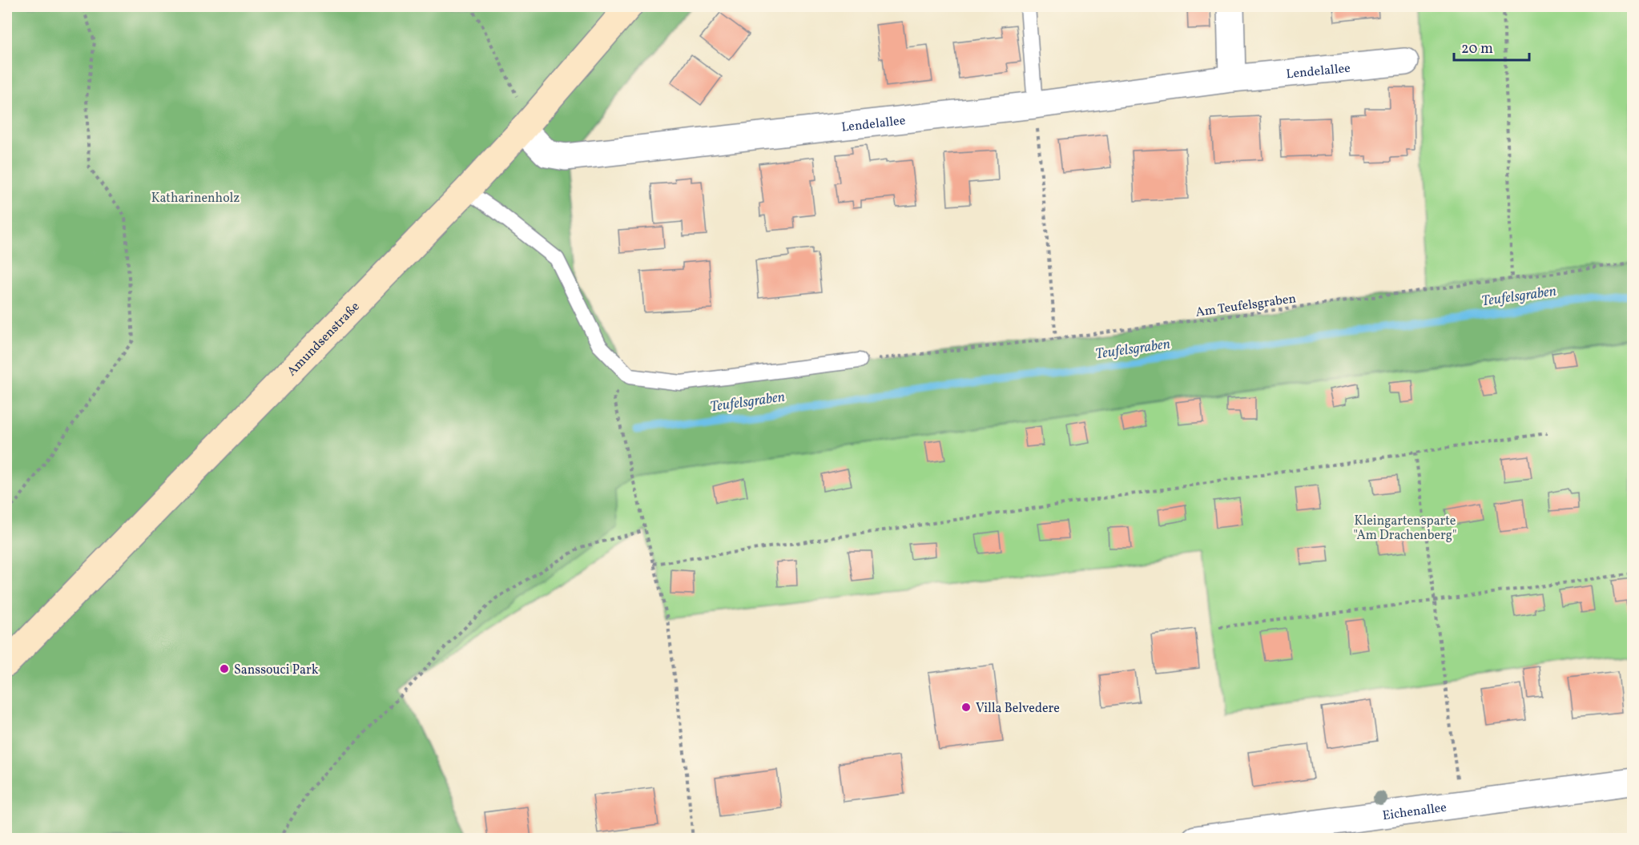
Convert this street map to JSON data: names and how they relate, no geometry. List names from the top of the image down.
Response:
{
  "streets": {
    "street": ["Lendelallee", "Amundsenstraße", "Eichenallee"],
    "path": ["Am Teufelsgraben"]
  },
  "crossings": [
    ["Lendelallee", "Amundsenstraße"]
  ],
  "water": ["Teufelsgraben"],
  "parks": ["Katharinenholz", "Kleingartensparte \"Am Drachenberg\""],
  "places": ["Sanssouci Park", "Villa Belvedere"],
  "scale_bar": "20 m"
}
